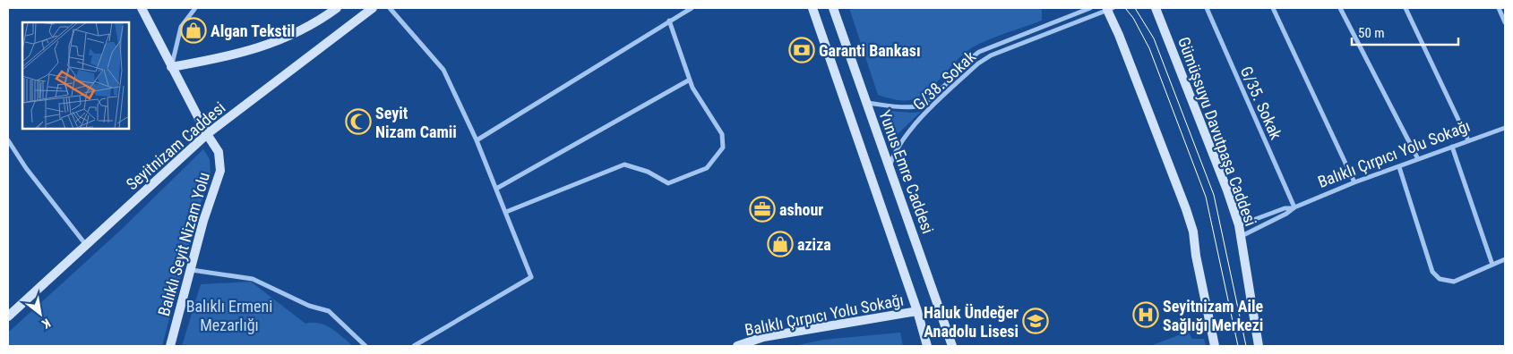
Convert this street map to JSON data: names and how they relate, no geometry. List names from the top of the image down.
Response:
{
  "streets": {
    "main road": [
      "Gümüşsuyu Davutpaşa Caddesi",
      "Seyitnizam Caddesi",
      "Balıklı Çırpıcı Yolu Sokağı",
      "Yunus Emre Caddesi",
      "Balıklı Seyit Nizam Yolu"
    ],
    "street": ["G/38. Sokak", "G/35. Sokak"]
  },
  "crossings": [
    ["G/38. Sokak", "Yunus Emre Caddesi"],
    ["G/35. Sokak", "Balıklı Çırpıcı Yolu Sokağı"],
    ["Gümüşsuyu Davutpaşa Caddesi", "Balıklı Çırpıcı Yolu Sokağı"],
    ["Seyitnizam Caddesi", "Balıklı Seyit Nizam Yolu"]
  ],
  "parks": ["Balıklı Ermeni Mezarlığı"],
  "places": {
    "shop": ["Algan Tekstil", "aziza"],
    "bank": ["Garanti Bankası"],
    "mosque": ["Seyit Nizam Camii"],
    "office": ["ashour"],
    "hospital": ["Seyitnizam Aile Sağlığı Merkezi"],
    "school or university": ["Haluk Ündeğer Anadolu Lisesi"]
  },
  "scale_bar": "50 m",
  "north": "bottom right"
}
